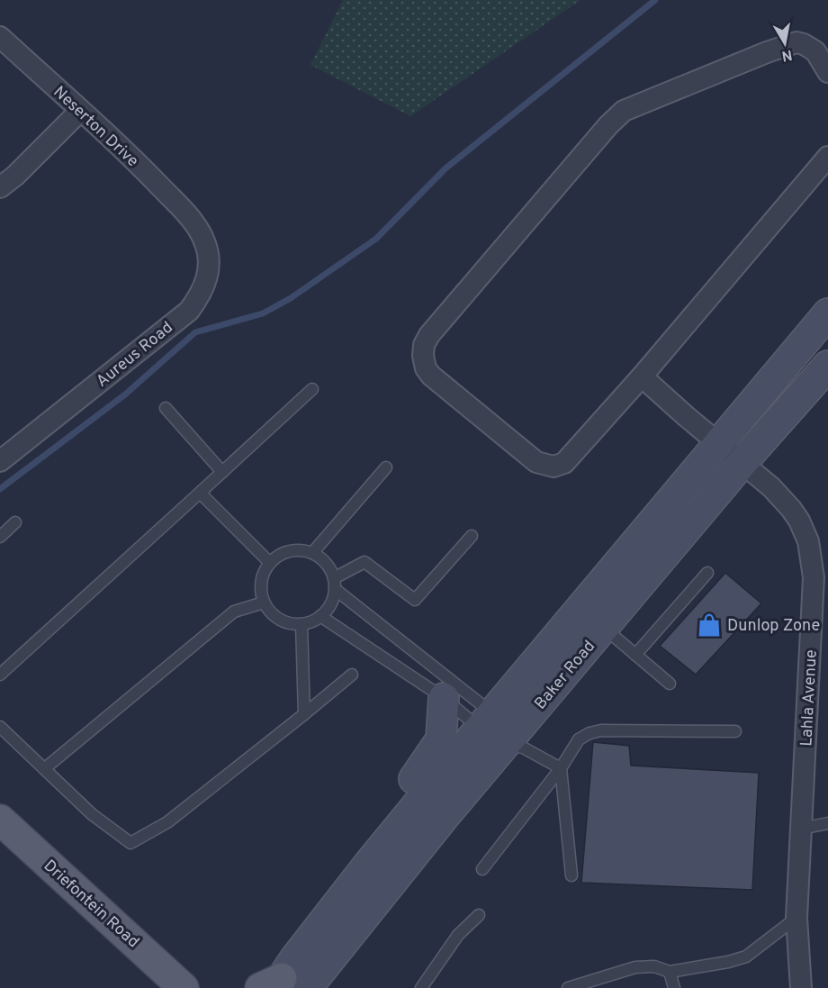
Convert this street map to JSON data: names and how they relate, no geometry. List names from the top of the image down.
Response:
{
  "streets": {
    "main road": ["Baker Road", "Driefontein Road"],
    "street": ["Neserton Drive", "Aureus Road", "Lahla Avenue"]
  },
  "crossings": [
    ["Neserton Drive", "Aureus Road"],
    ["Baker Road", "Lahla Avenue"]
  ],
  "places": {
    "shop": ["Dunlop Zone"]
  },
  "north": "bottom"
}
